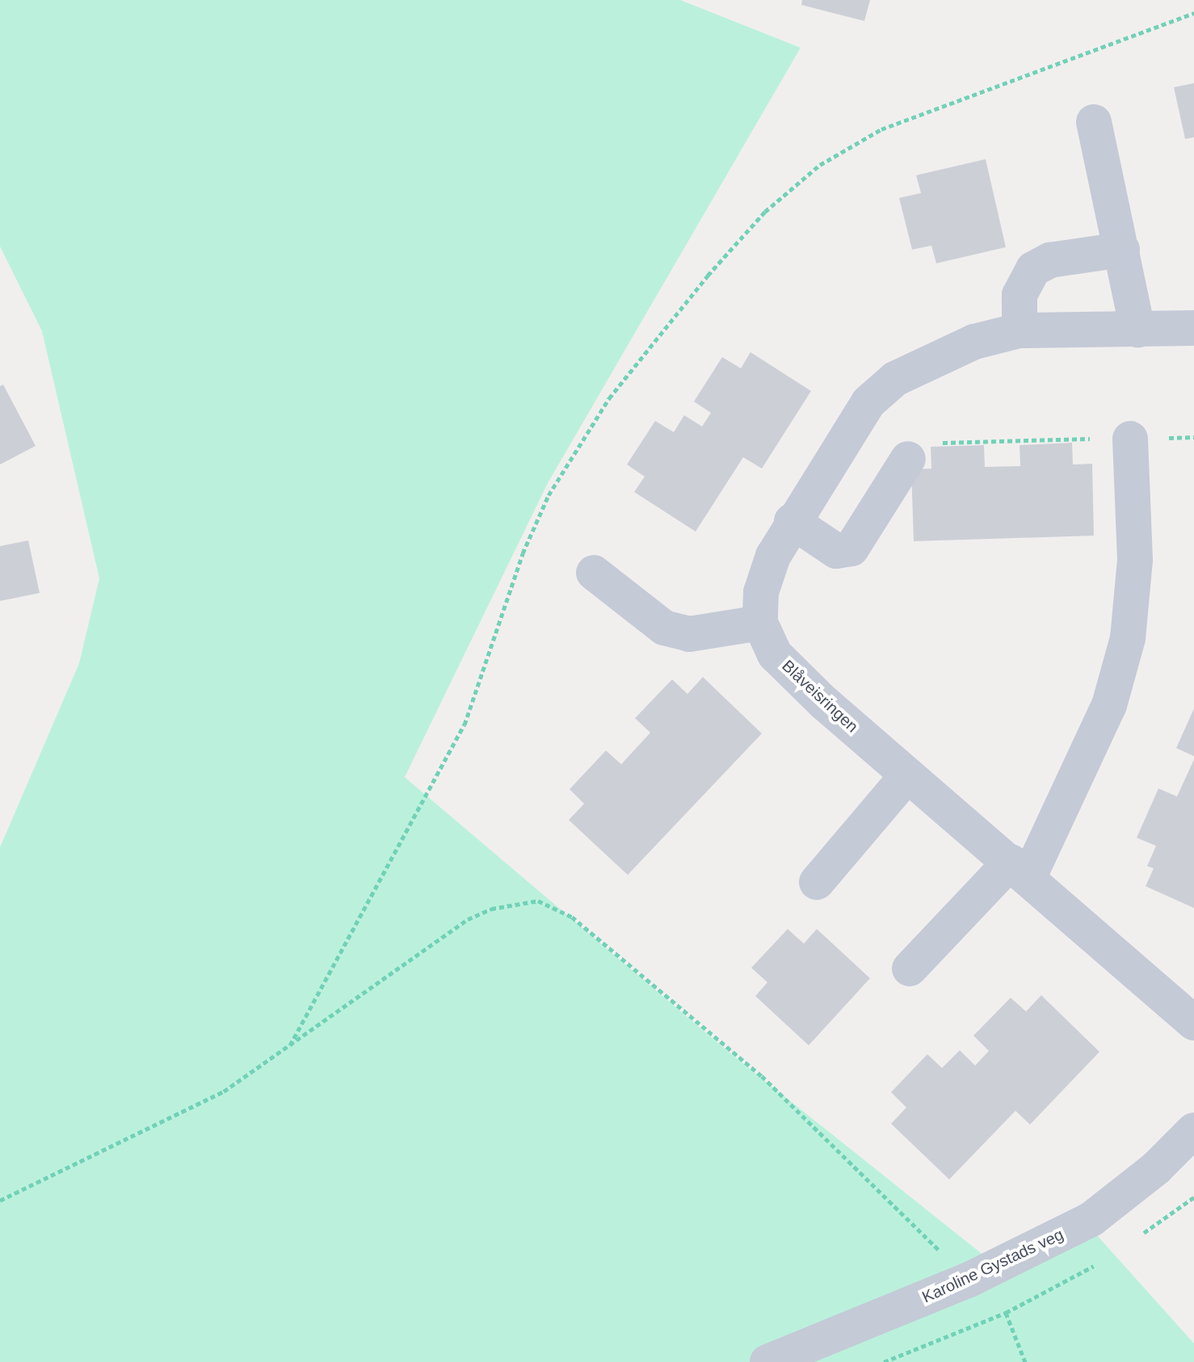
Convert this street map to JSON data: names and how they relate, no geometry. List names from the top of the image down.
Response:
{
  "streets": {
    "street": ["Blåveisringen", "Karoline Gystads veg"]
  }
}
